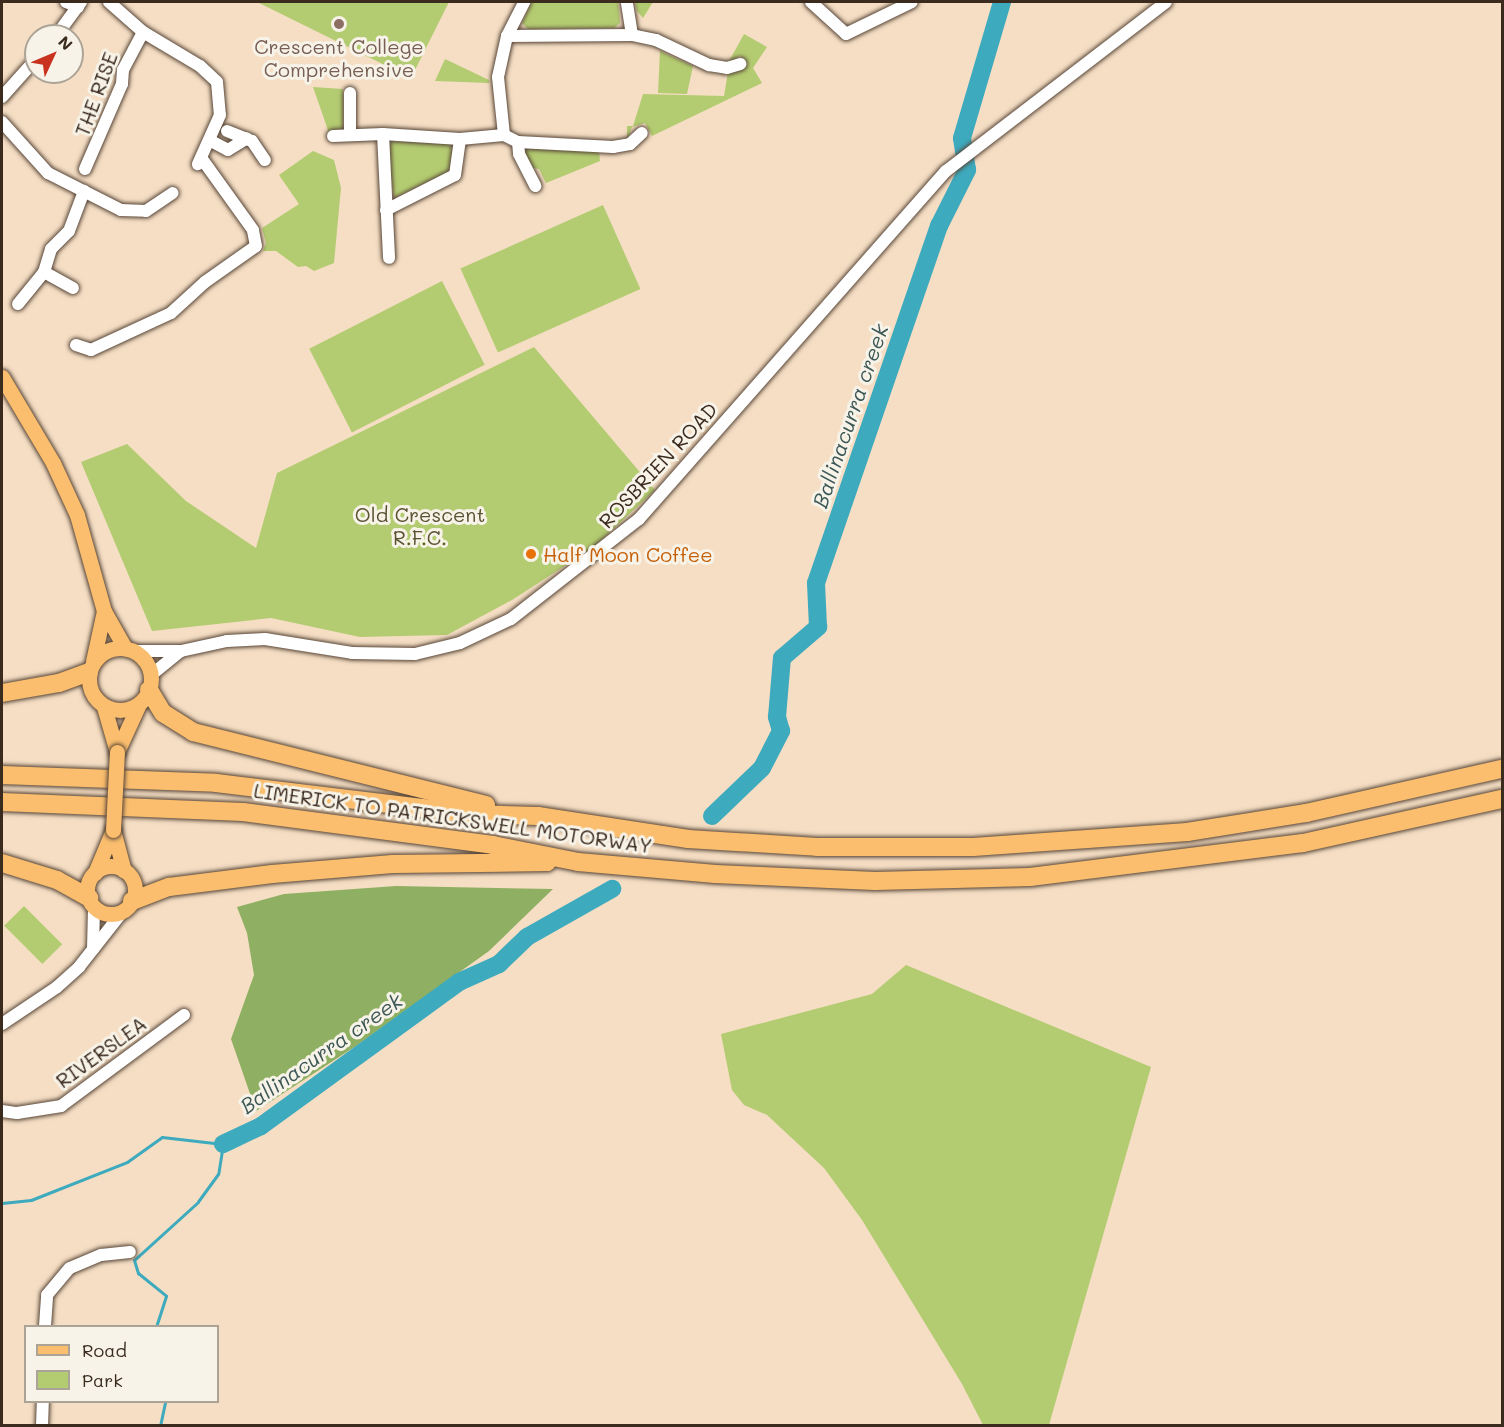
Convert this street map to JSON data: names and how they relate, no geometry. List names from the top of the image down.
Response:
{
  "streets": {
    "highway": ["LIMERICK TO PATRICKSWELL MOTORWAY"],
    "street": ["THE RISE", "ROSBRIEN ROAD", "RIVERSLEA"]
  },
  "water": ["Ballinacurra creek"],
  "parks": ["Old Crescent R.F.C."],
  "places": ["Crescent College Comprehensive", "Half Moon Coffee"],
  "legend": ["Road", "Park"],
  "north": "top right"
}
